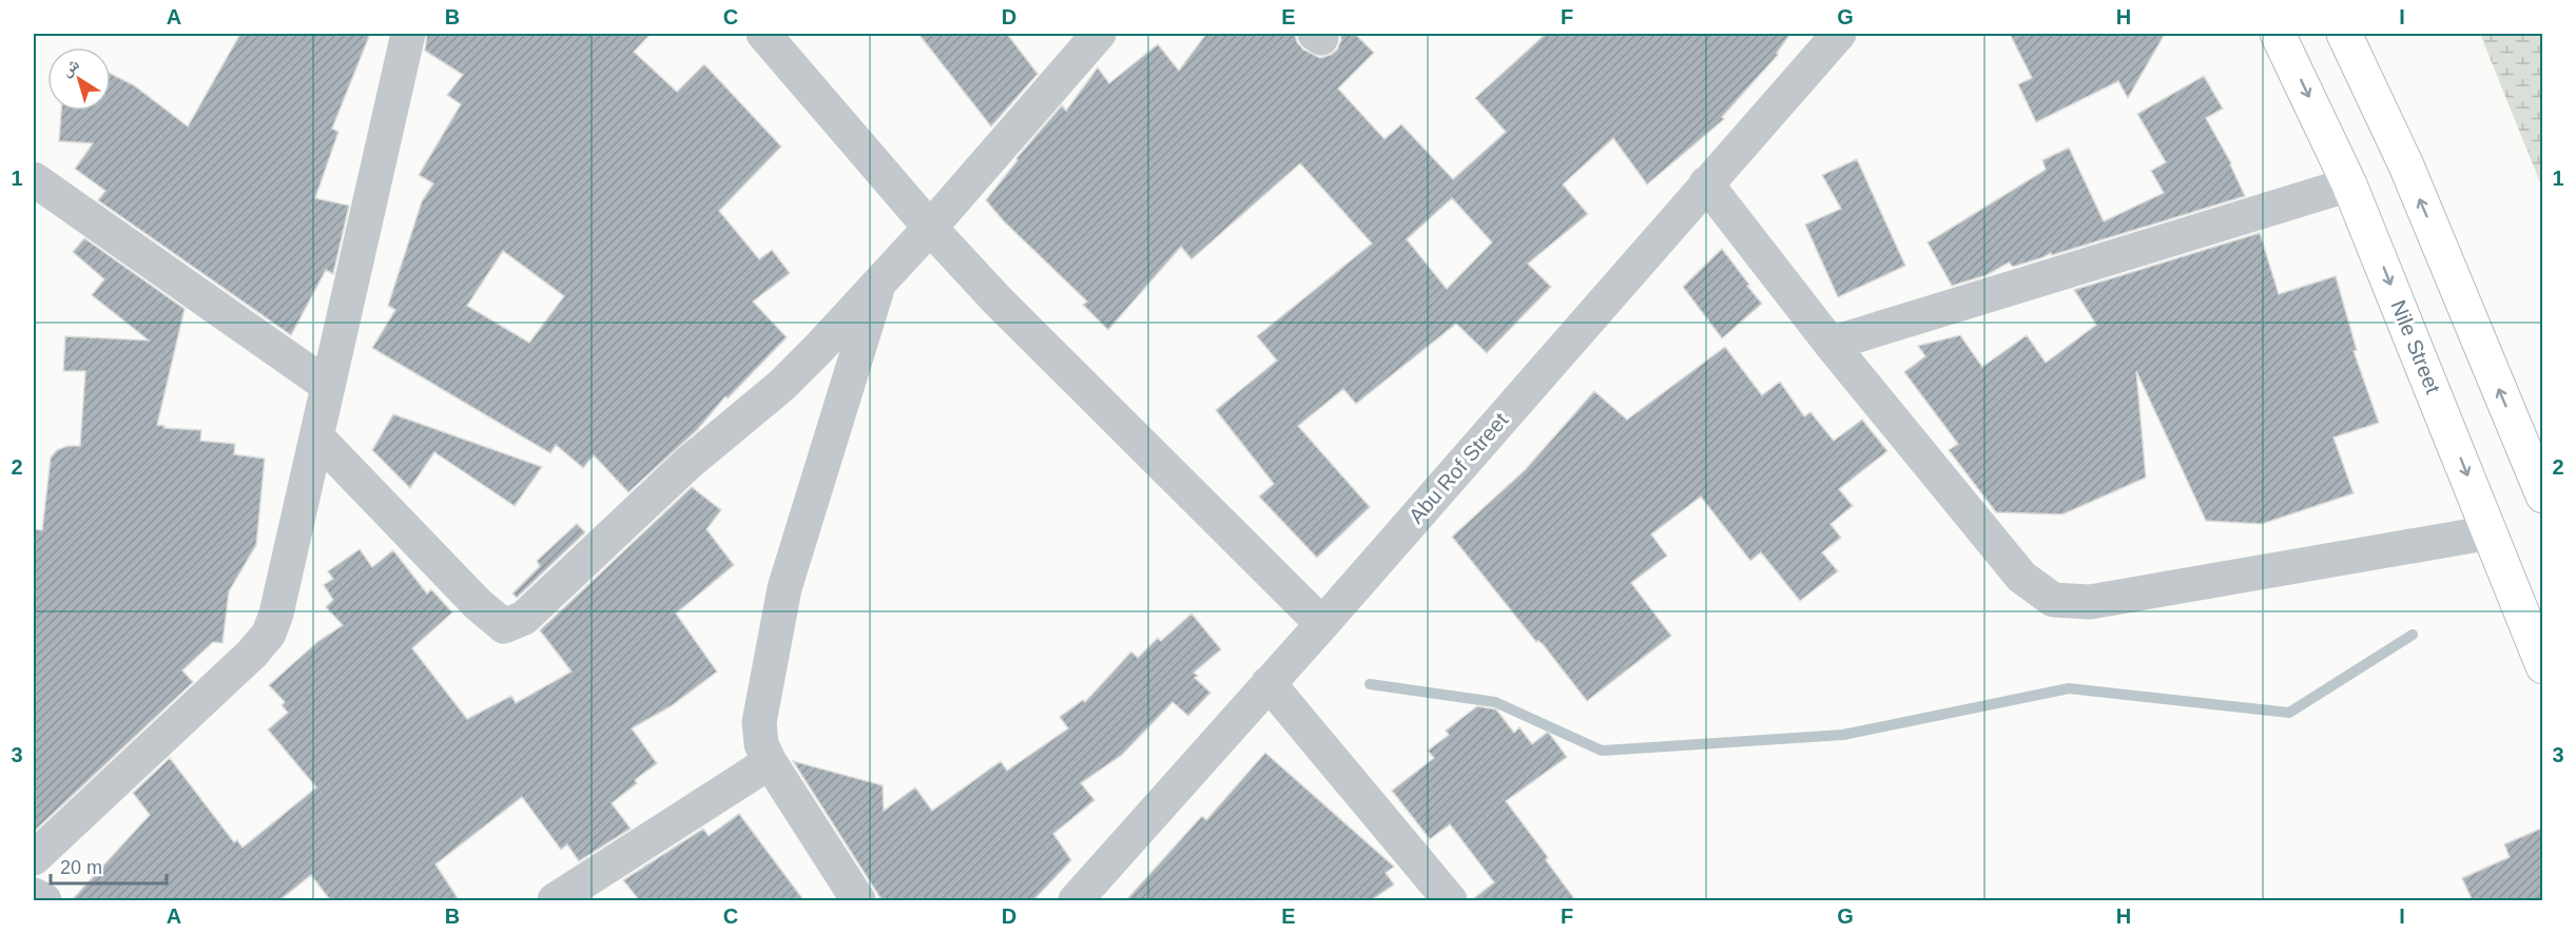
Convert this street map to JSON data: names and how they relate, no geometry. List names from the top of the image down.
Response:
{
  "streets": {
    "main road": ["Nile Street"],
    "street": ["Abu Rof Street"]
  },
  "scale_bar": "20 m",
  "north": "top left",
  "grid": {
    "columns": [
      "A",
      "B",
      "C",
      "D",
      "E",
      "F",
      "G",
      "H",
      "I"
    ],
    "rows": ["1", "2", "3"]
  }
}
